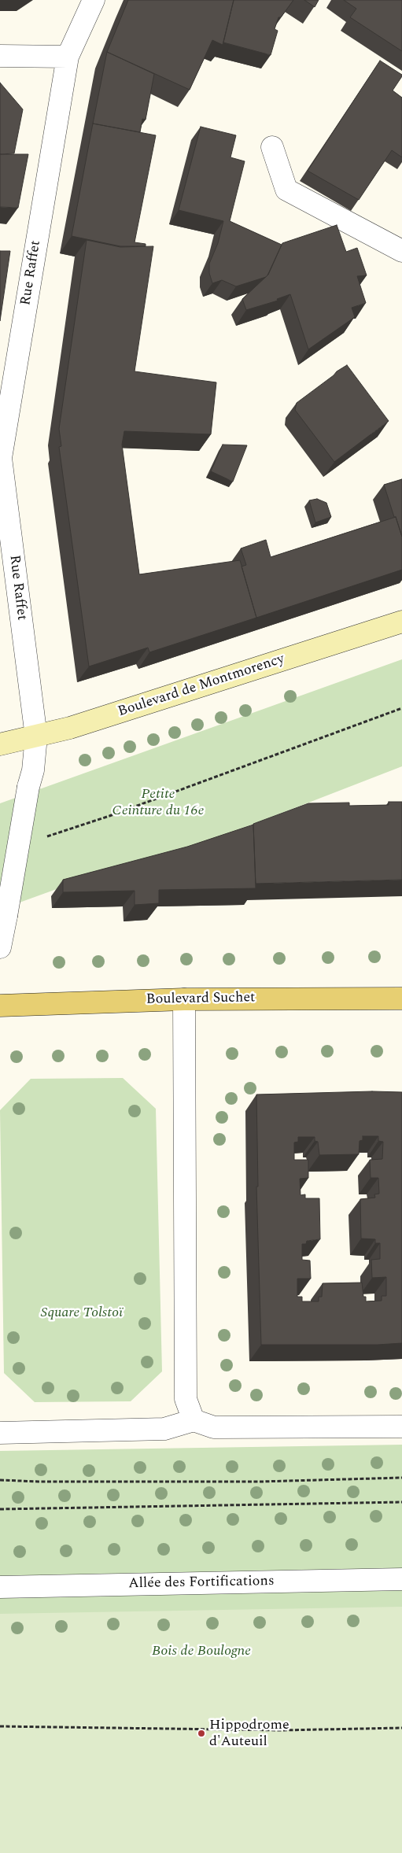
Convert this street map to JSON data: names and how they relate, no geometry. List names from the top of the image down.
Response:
{
  "streets": {
    "main road": ["Boulevard Suchet"],
    "street": ["Rue Raffet", "Boulevard de Montmorency", "Allée des Fortifications"]
  },
  "crossings": [
    ["Rue Raffet", "Boulevard de Montmorency"]
  ],
  "parks": ["Petite Ceinture du 16e", "Square Tolstoï", "Bois de Boulogne"],
  "places": ["Hippodrome d'Auteuil"]
}
